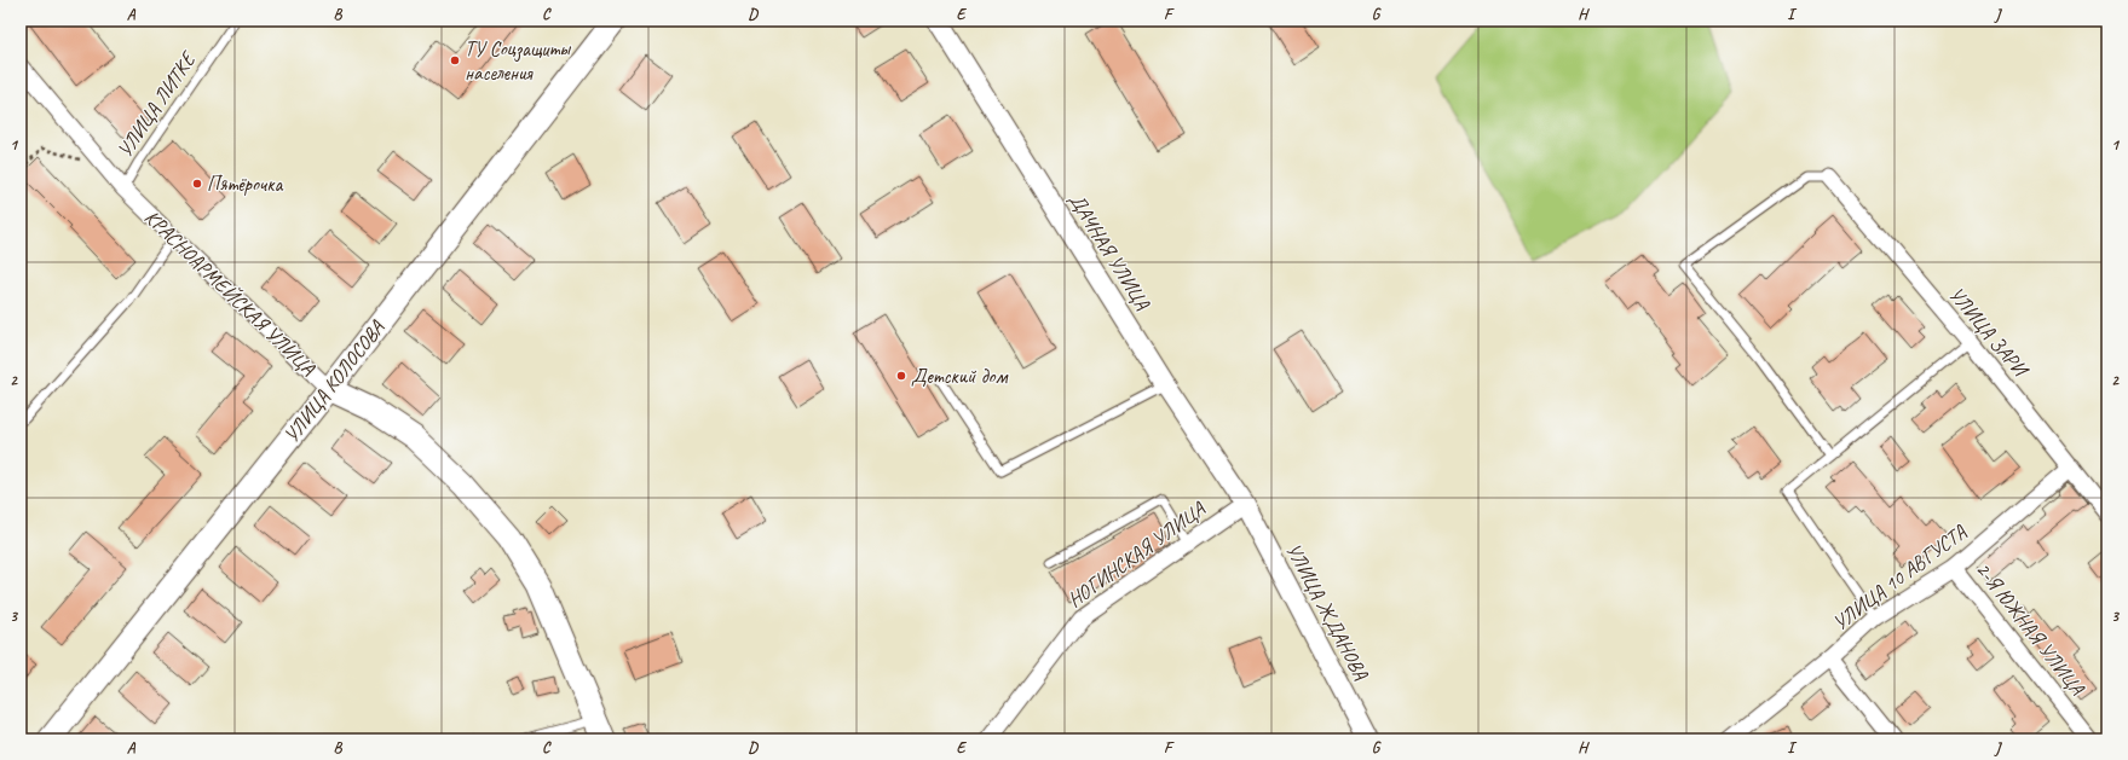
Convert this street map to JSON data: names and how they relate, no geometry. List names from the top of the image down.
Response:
{
  "streets": {
    "main road": ["КРАСНОАРМЕЙСКАЯ УЛИЦА", "УЛИЦА КОЛОСОВА"],
    "street": [
      "ДАЧНАЯ УЛИЦА",
      "УЛИЦА ЗАРИ",
      "НОГИНСКАЯ УЛИЦА",
      "УЛИЦА 10 АВГУСТА",
      "УЛИЦА ЖДАНОВА",
      "2-Я ЮЖНАЯ УЛИЦА"
    ],
    "lane": ["УЛИЦА ЛИТКЕ"]
  },
  "crossings": [
    ["УЛИЦА ЛИТКЕ", "КРАСНОАРМЕЙСКАЯ УЛИЦА"],
    ["ДАЧНАЯ УЛИЦА", "НОГИНСКАЯ УЛИЦА"],
    ["ДАЧНАЯ УЛИЦА", "УЛИЦА ЖДАНОВА"],
    ["КРАСНОАРМЕЙСКАЯ УЛИЦА", "УЛИЦА КОЛОСОВА"],
    ["УЛИЦА ЗАРИ", "УЛИЦА 10 АВГУСТА"],
    ["НОГИНСКАЯ УЛИЦА", "УЛИЦА ЖДАНОВА"],
    ["УЛИЦА 10 АВГУСТА", "2-Я ЮЖНАЯ УЛИЦА"]
  ],
  "places": ["ТУ Соцзащиты населения", "Пятёрочка", "Детский дом"],
  "grid": {
    "columns": [
      "A",
      "B",
      "C",
      "D",
      "E",
      "F",
      "G",
      "H",
      "I",
      "J"
    ],
    "rows": ["1", "2", "3"]
  }
}
